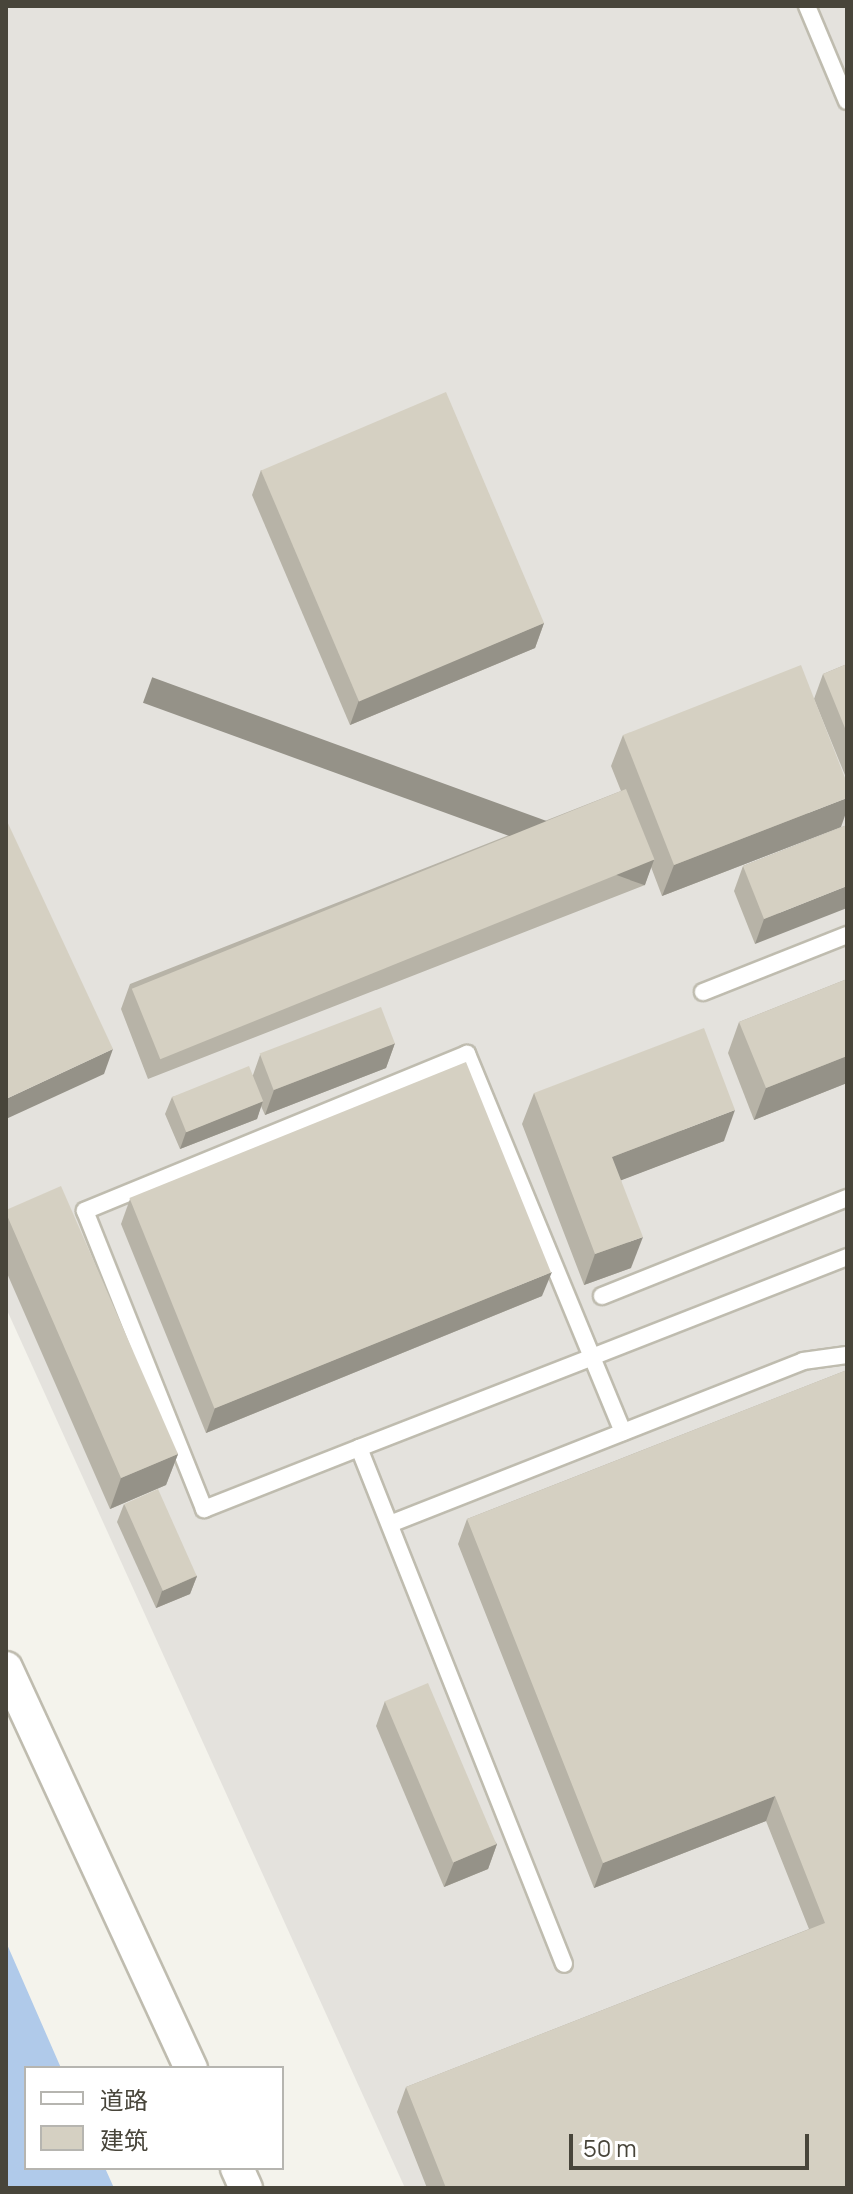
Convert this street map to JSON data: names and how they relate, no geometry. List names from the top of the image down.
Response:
{
  "legend": ["道路", "建筑"],
  "scale_bar": "50 m"
}
